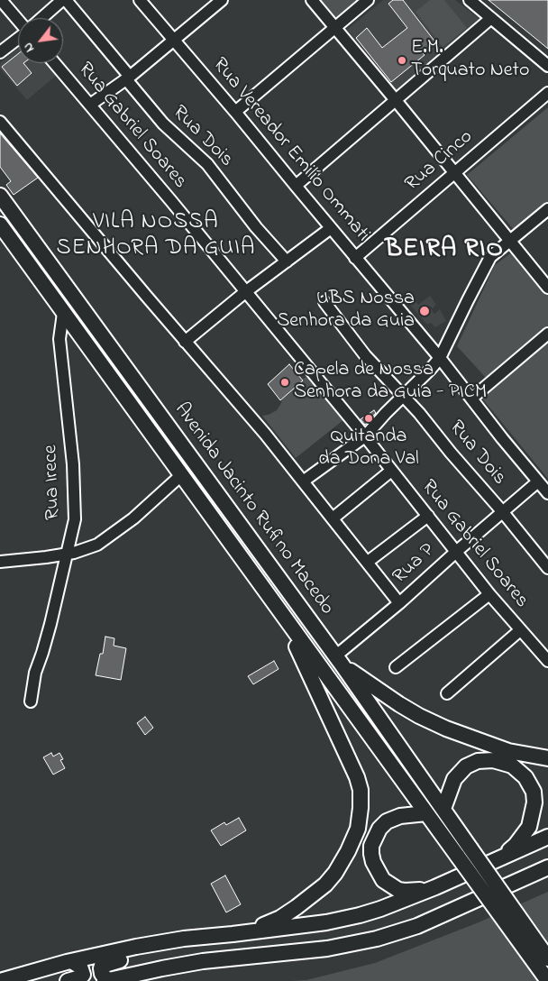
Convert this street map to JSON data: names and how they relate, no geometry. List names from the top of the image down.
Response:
{
  "streets": {
    "main road": ["Avenida Jacinto Rufino Macedo"],
    "street": [
      "Rua Gabriel Soares",
      "Rua Dois",
      "Rua Vereador Emilío Ommati",
      "Rua Cinco",
      "Rua Irece",
      "Rua P"
    ]
  },
  "crossings": [
    ["Rua Gabriel Soares", "Rua P"],
    ["Rua Dois", "Rua P"],
    ["Rua Vereador Emilío Ommati", "Rua Cinco"],
    ["Rua Vereador Emilío Ommati", "Rua P"],
    ["Rua Irece", "Avenida Jacinto Rufino Macedo"],
    ["Avenida Jacinto Rufino Macedo", "Rua P"]
  ],
  "districts": ["VILA NOSSA SENHORA DA GUIA", "BEIRA RIO"],
  "places": [
    "E.M. Torquato Neto",
    "UBS Nossa Senhora da Guia",
    "Capela de Nossa Senhora da Guia - PICM",
    "Quitanda da Dona Val"
  ],
  "north": "bottom left"
}
